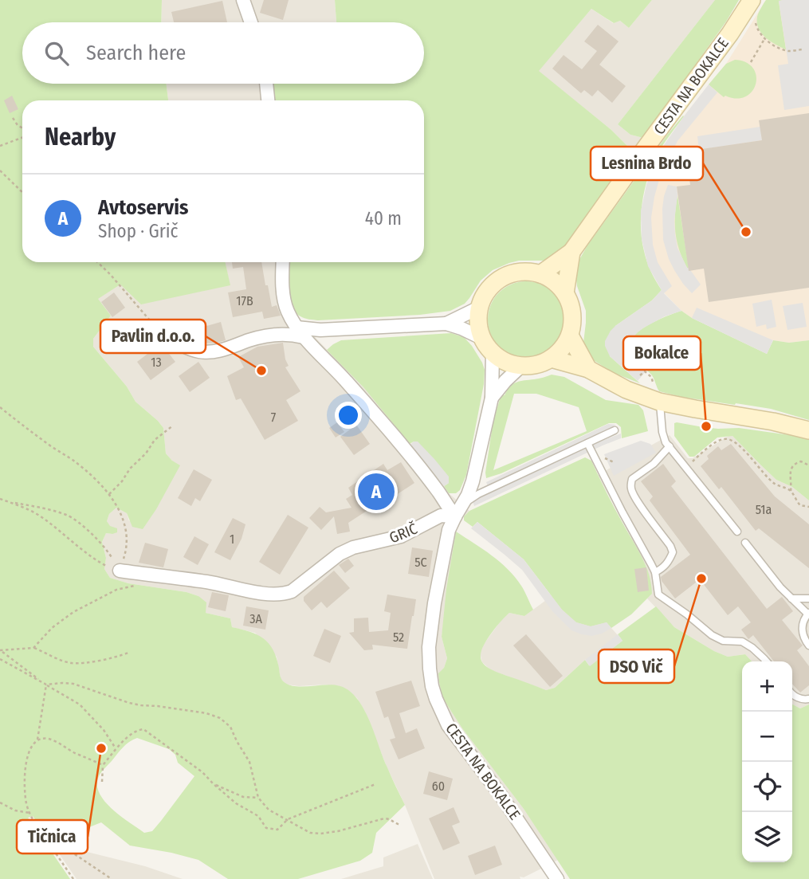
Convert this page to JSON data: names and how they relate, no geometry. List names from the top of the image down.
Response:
{
  "streets": {
    "street": ["CESTA NA BOKALCE", "GRIČ"]
  },
  "crossings": [
    ["CESTA NA BOKALCE", "GRIČ"]
  ],
  "places": [
    "Lesnina Brdo",
    "Pavlin d.o.o.",
    "Bokalce",
    "DSO Vič",
    "Tičnica"
  ],
  "house_numbers": [
    "17B",
    "13",
    "7",
    "51a",
    "1",
    "5C",
    "3A",
    "52",
    "60"
  ],
  "page": {
    "search": "Search here",
    "heading": "Nearby",
    "list": [
      {
        "mark": "A",
        "name": "Avtoservis",
        "note": "Shop · Grič",
        "value": "40 m"
      }
    ],
    "pins": "A",
    "map_buttons": ["+", "−"]
  }
}
